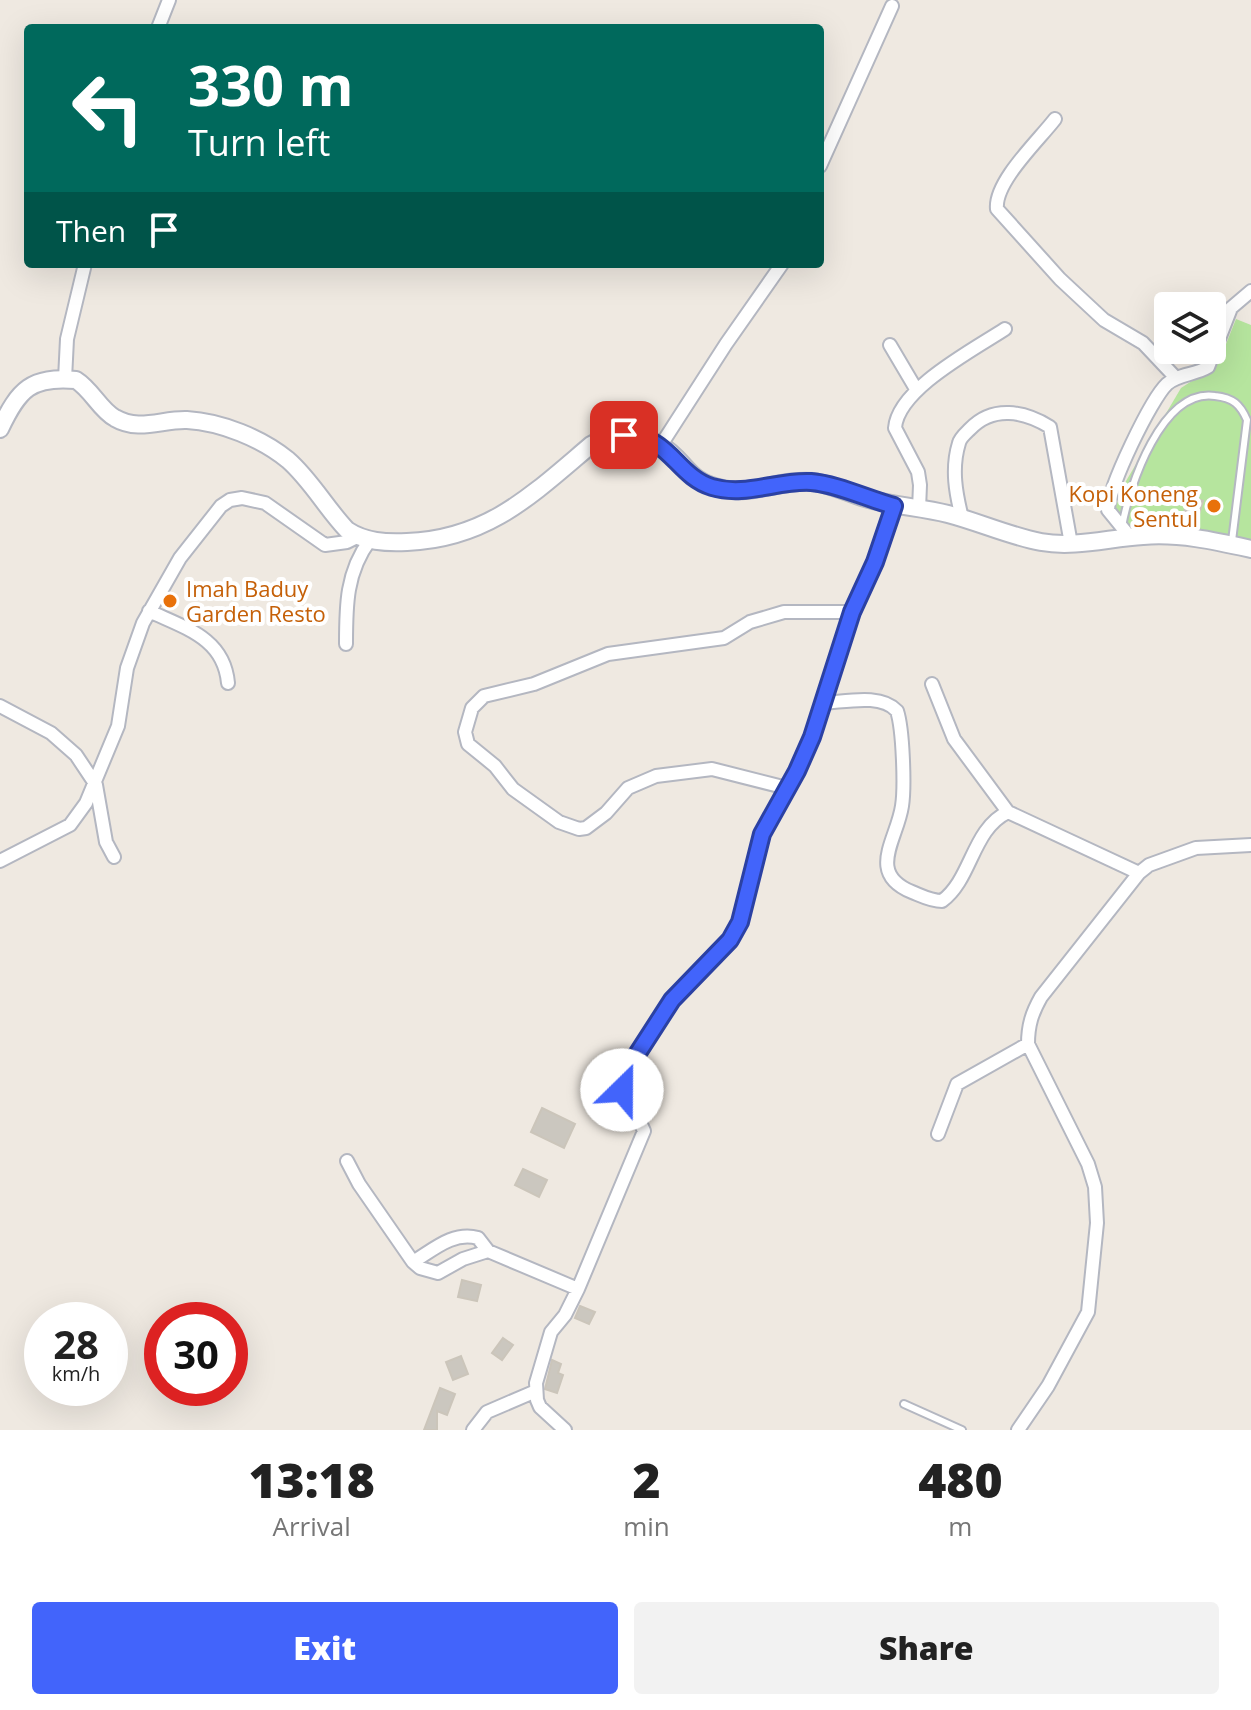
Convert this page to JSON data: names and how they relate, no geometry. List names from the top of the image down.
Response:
{
  "places": ["Kopi Koneng Sentul", "Imah Baduy Garden Resto"],
  "page": {
    "turn": ["330 m", "Turn left"],
    "then": "Then",
    "speed": "28 km/h",
    "limit": "30",
    "eta": [
      "13:18",
      "Arrival",
      "2",
      "min",
      "480",
      "m"
    ],
    "buttons": ["Exit", "Share"]
  }
}
